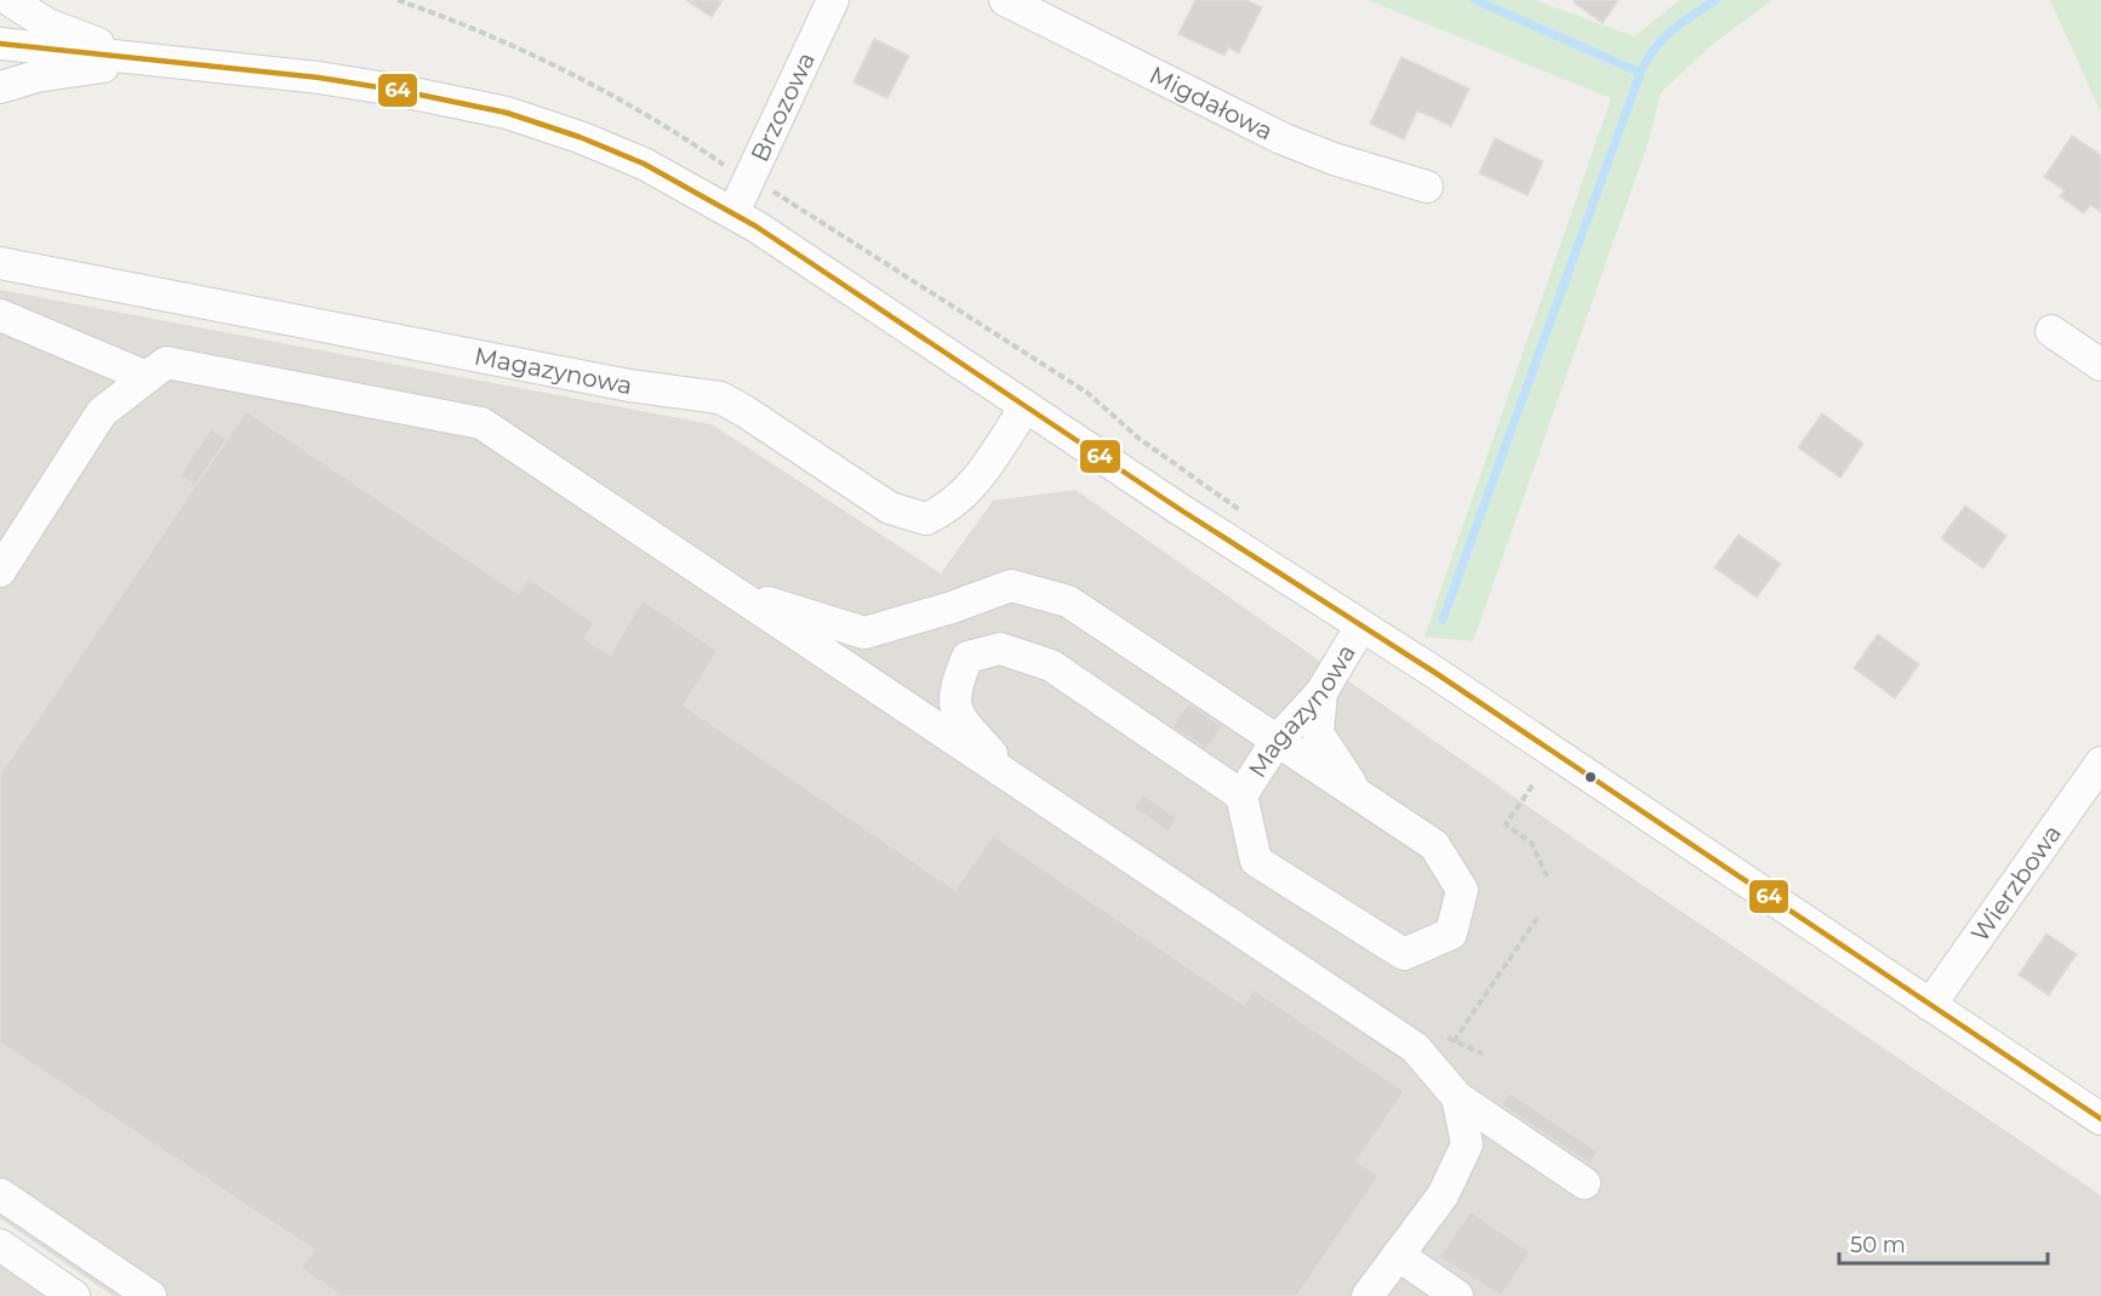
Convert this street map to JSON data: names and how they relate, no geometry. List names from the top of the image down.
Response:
{
  "streets": {
    "street": [
      "Migdałowa",
      "Brzozowa",
      "Magazynowa",
      "Wierzbowa"
    ]
  },
  "lines": ["transit line 64"],
  "scale_bar": "50 m"
}
